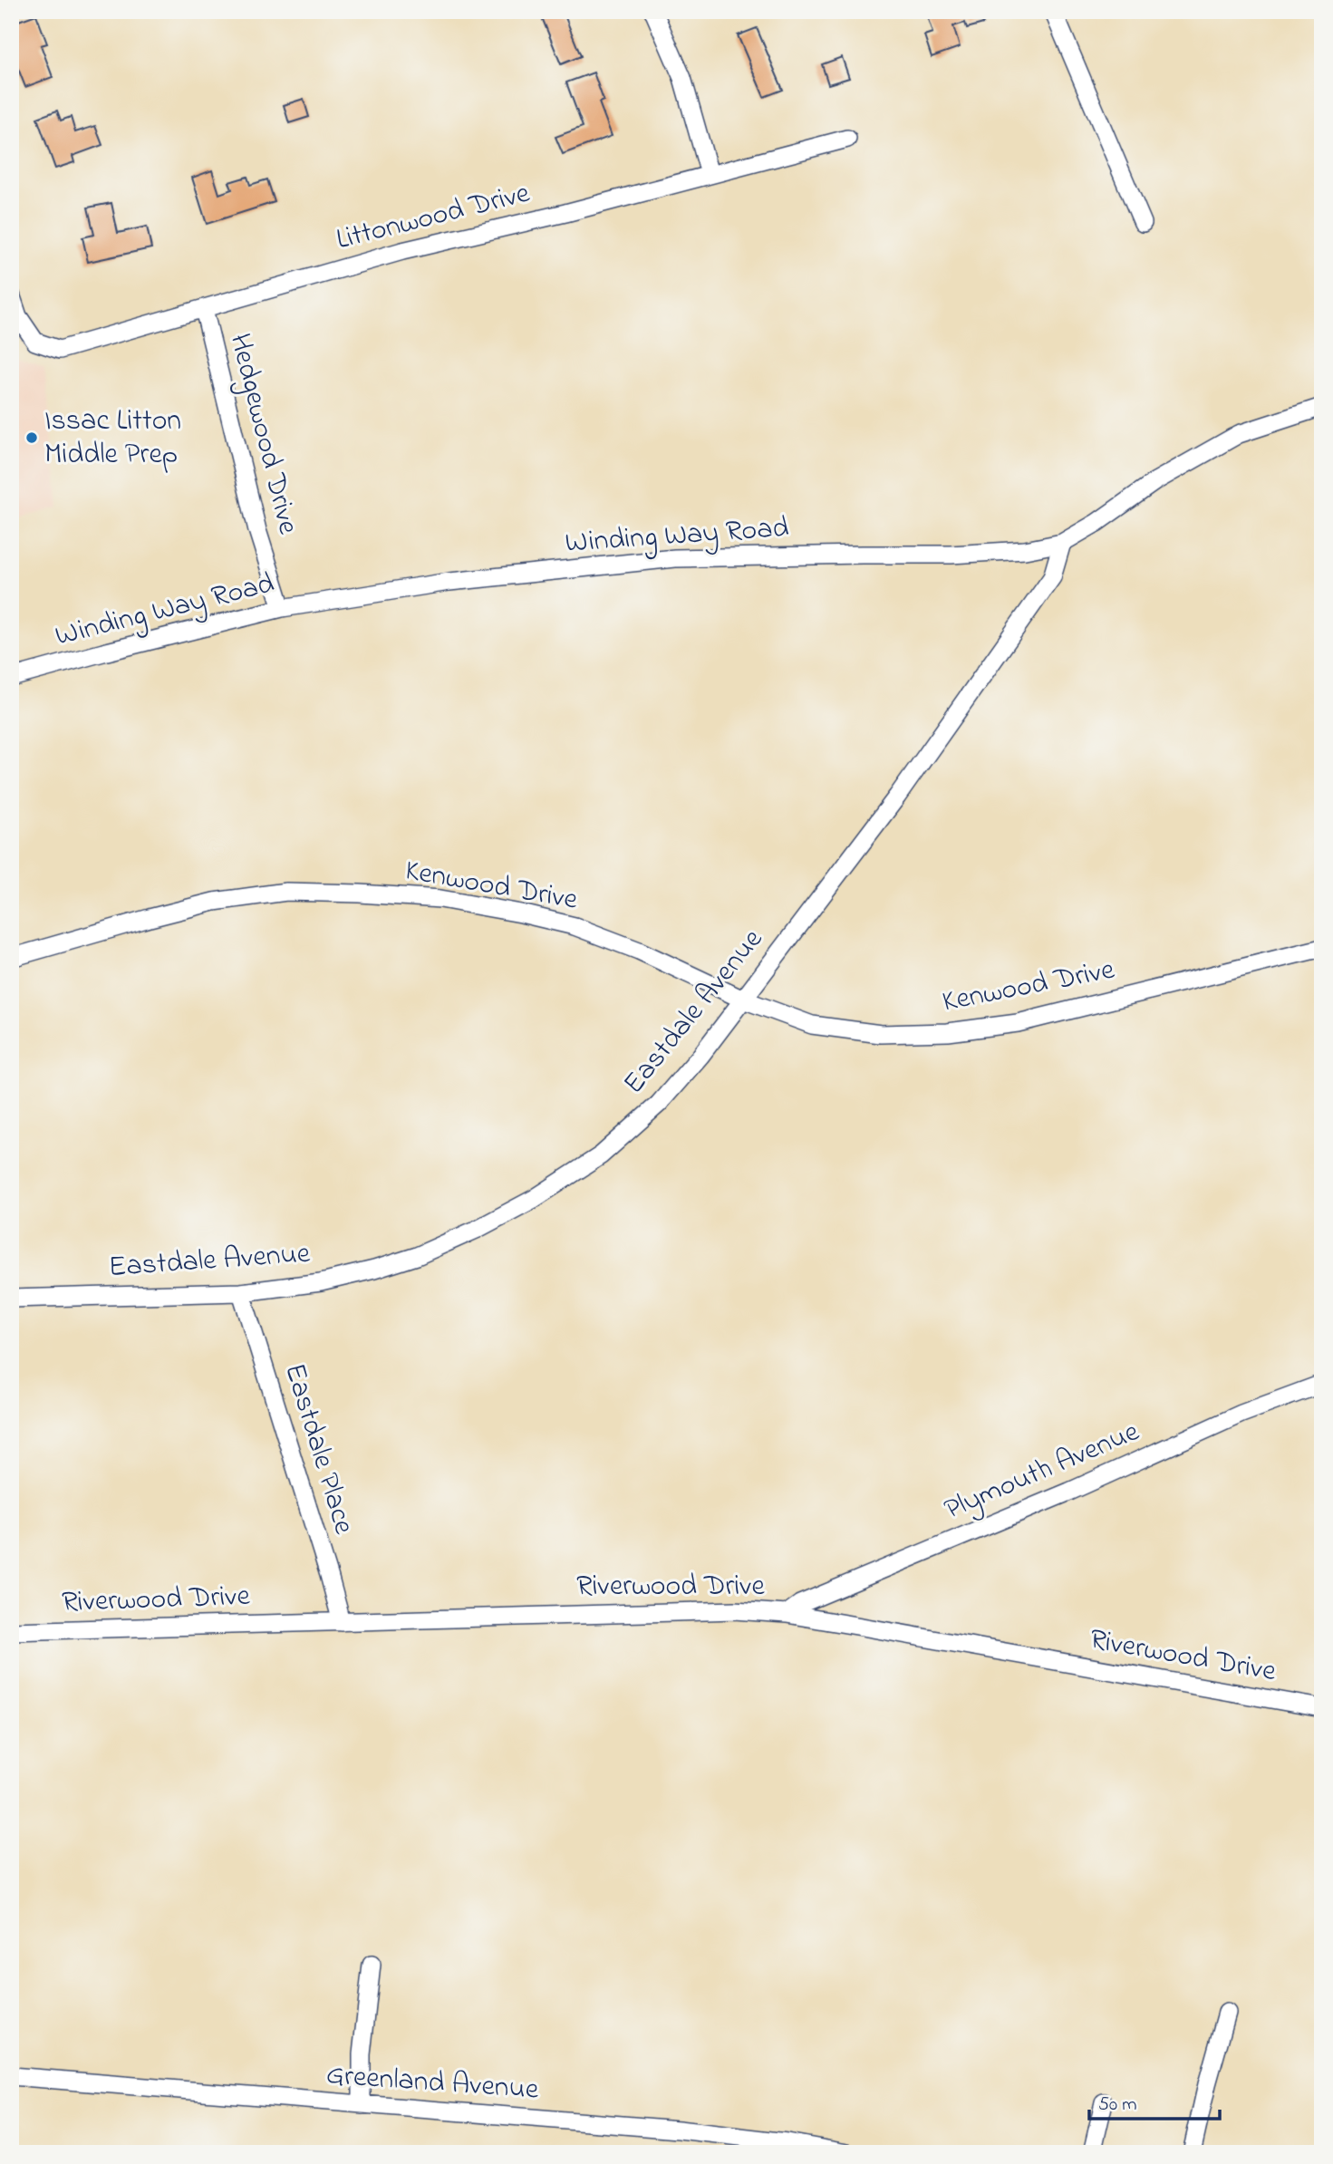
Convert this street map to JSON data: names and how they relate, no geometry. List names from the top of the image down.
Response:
{
  "streets": {
    "street": [
      "Littonwood Drive",
      "Hedgewood Drive",
      "Winding Way Road",
      "Kenwood Drive",
      "Eastdale Avenue",
      "Eastdale Place",
      "Plymouth Avenue",
      "Riverwood Drive",
      "Greenland Avenue"
    ]
  },
  "crossings": [
    ["Littonwood Drive", "Hedgewood Drive"],
    ["Hedgewood Drive", "Winding Way Road"],
    ["Winding Way Road", "Eastdale Avenue"],
    ["Kenwood Drive", "Eastdale Avenue"],
    ["Eastdale Avenue", "Eastdale Place"],
    ["Eastdale Place", "Riverwood Drive"],
    ["Plymouth Avenue", "Riverwood Drive"]
  ],
  "places": ["Issac Litton Middle Prep"],
  "scale_bar": "50 m"
}
